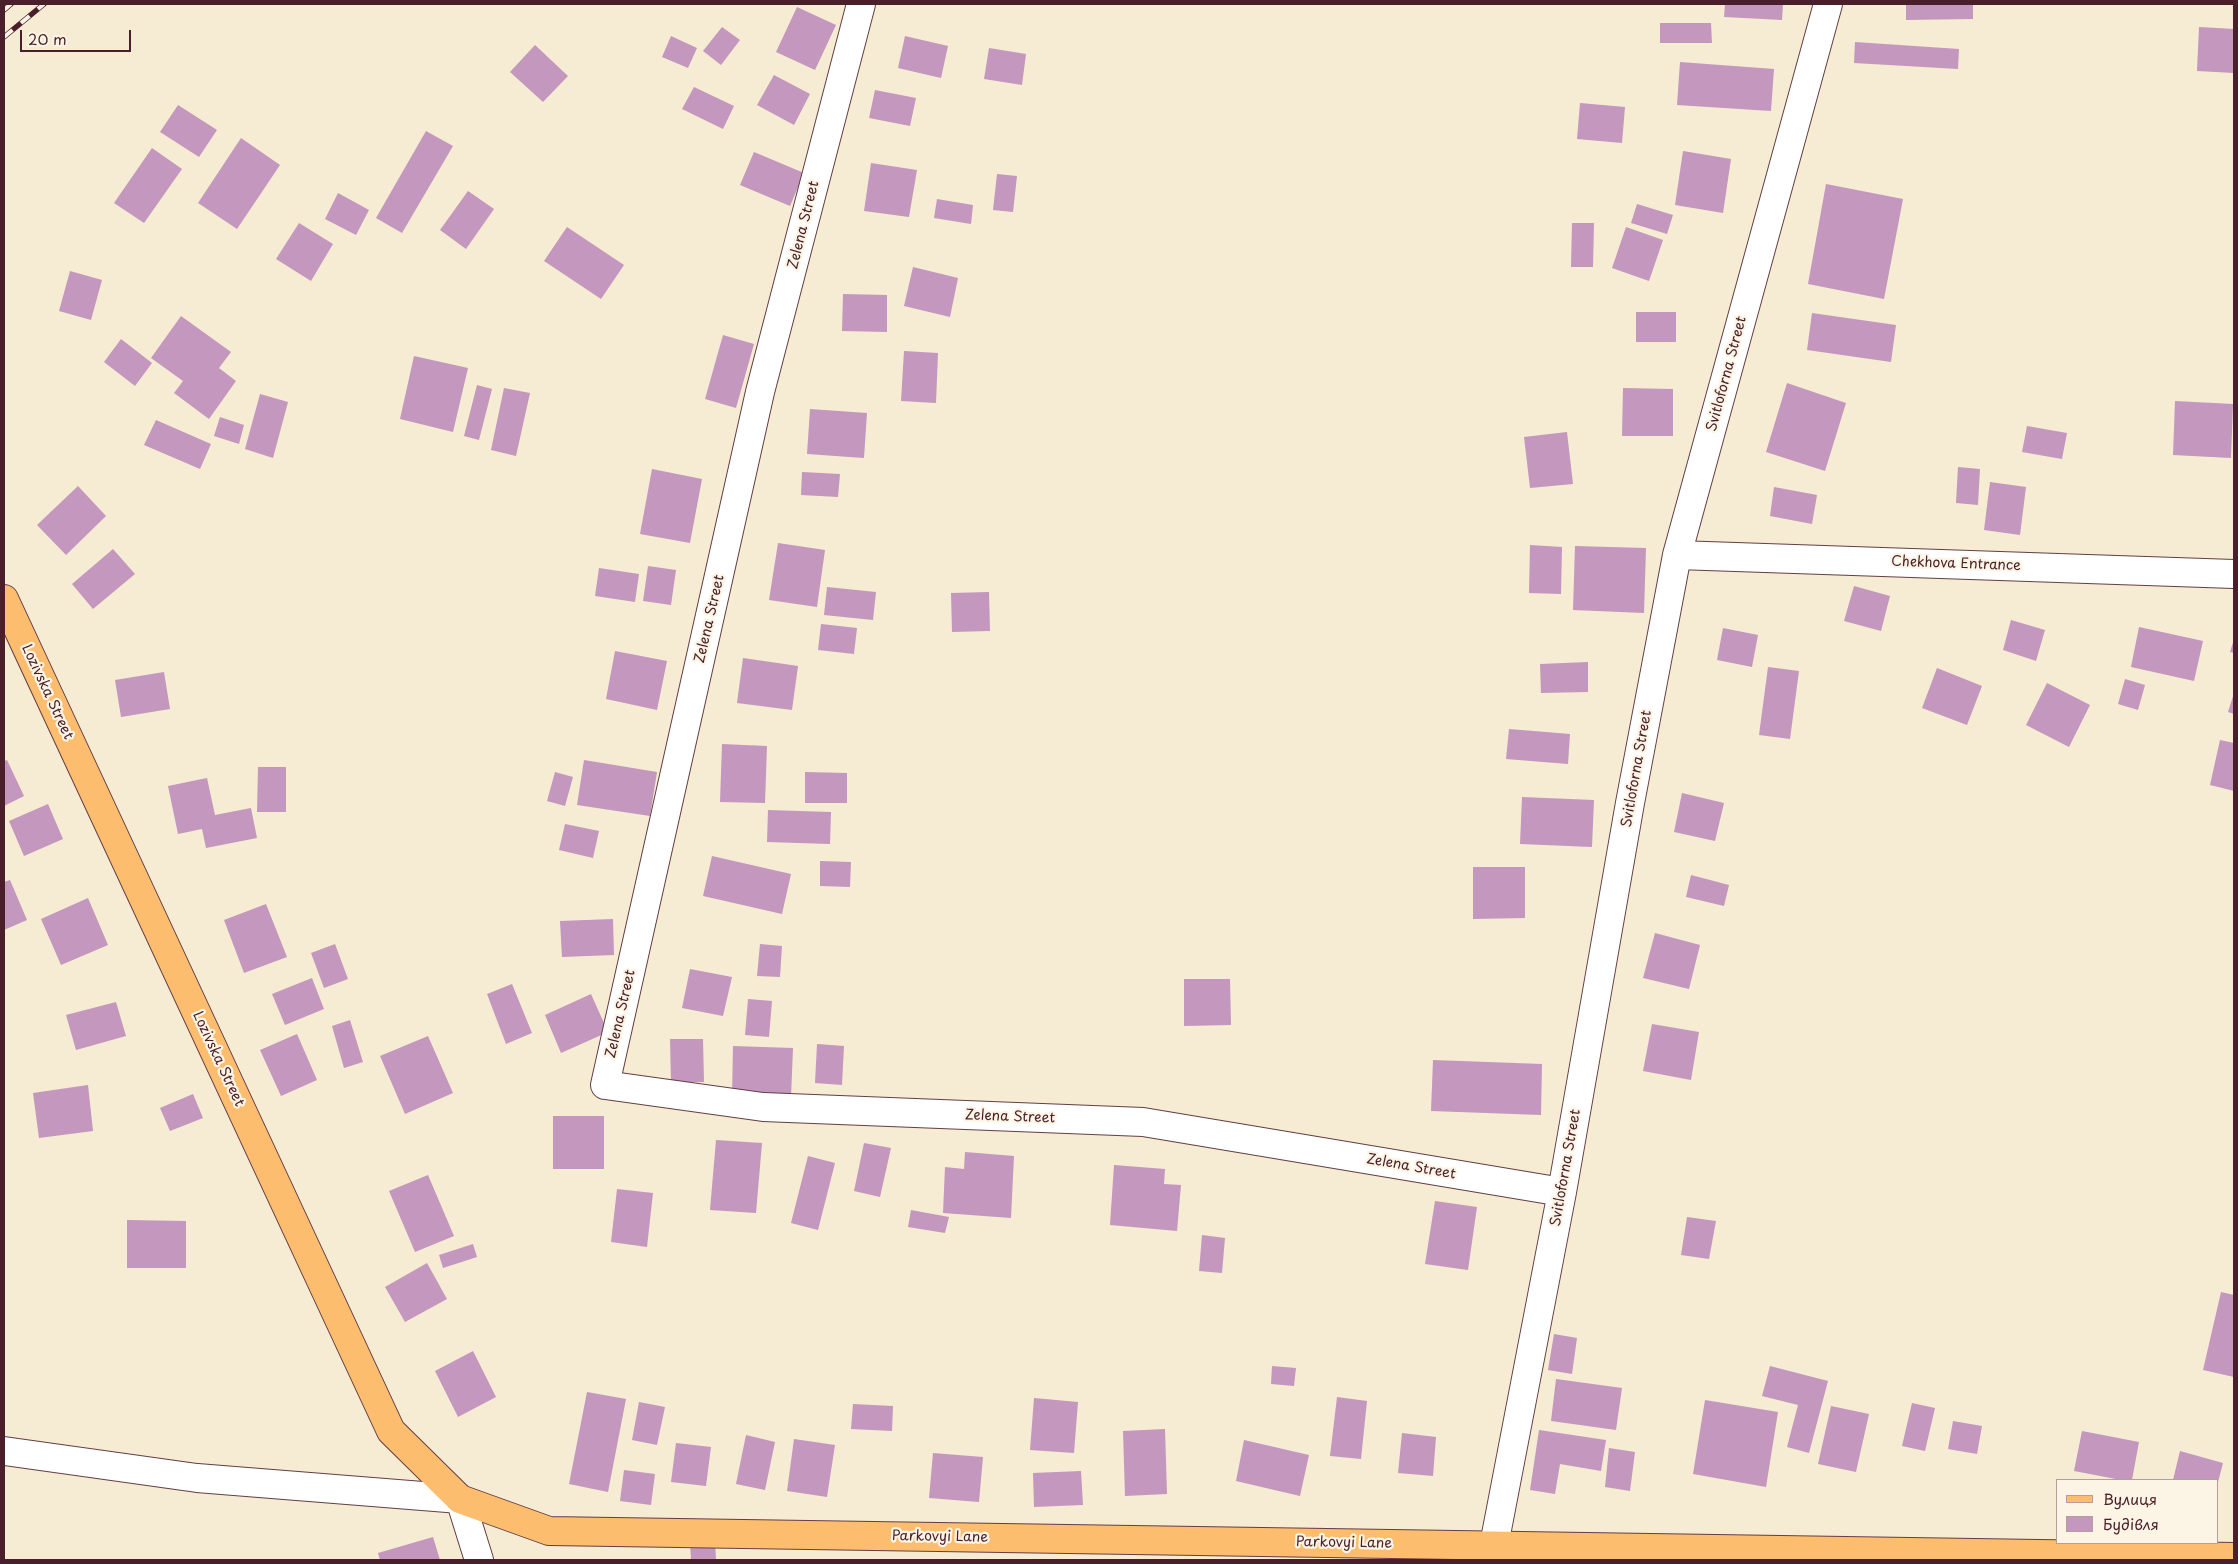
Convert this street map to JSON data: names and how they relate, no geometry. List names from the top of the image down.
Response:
{
  "streets": {
    "main road": ["Lozivska Street", "Parkovyi Lane"],
    "street": ["Zelena Street", "Svitloforna Street", "Chekhova Entrance"]
  },
  "crossings": [
    ["Zelena Street", "Svitloforna Street"],
    ["Svitloforna Street", "Chekhova Entrance"],
    ["Svitloforna Street", "Parkovyi Lane"],
    ["Lozivska Street", "Parkovyi Lane"]
  ],
  "legend": ["Вулиця", "Будівля"],
  "scale_bar": "20 m"
}
